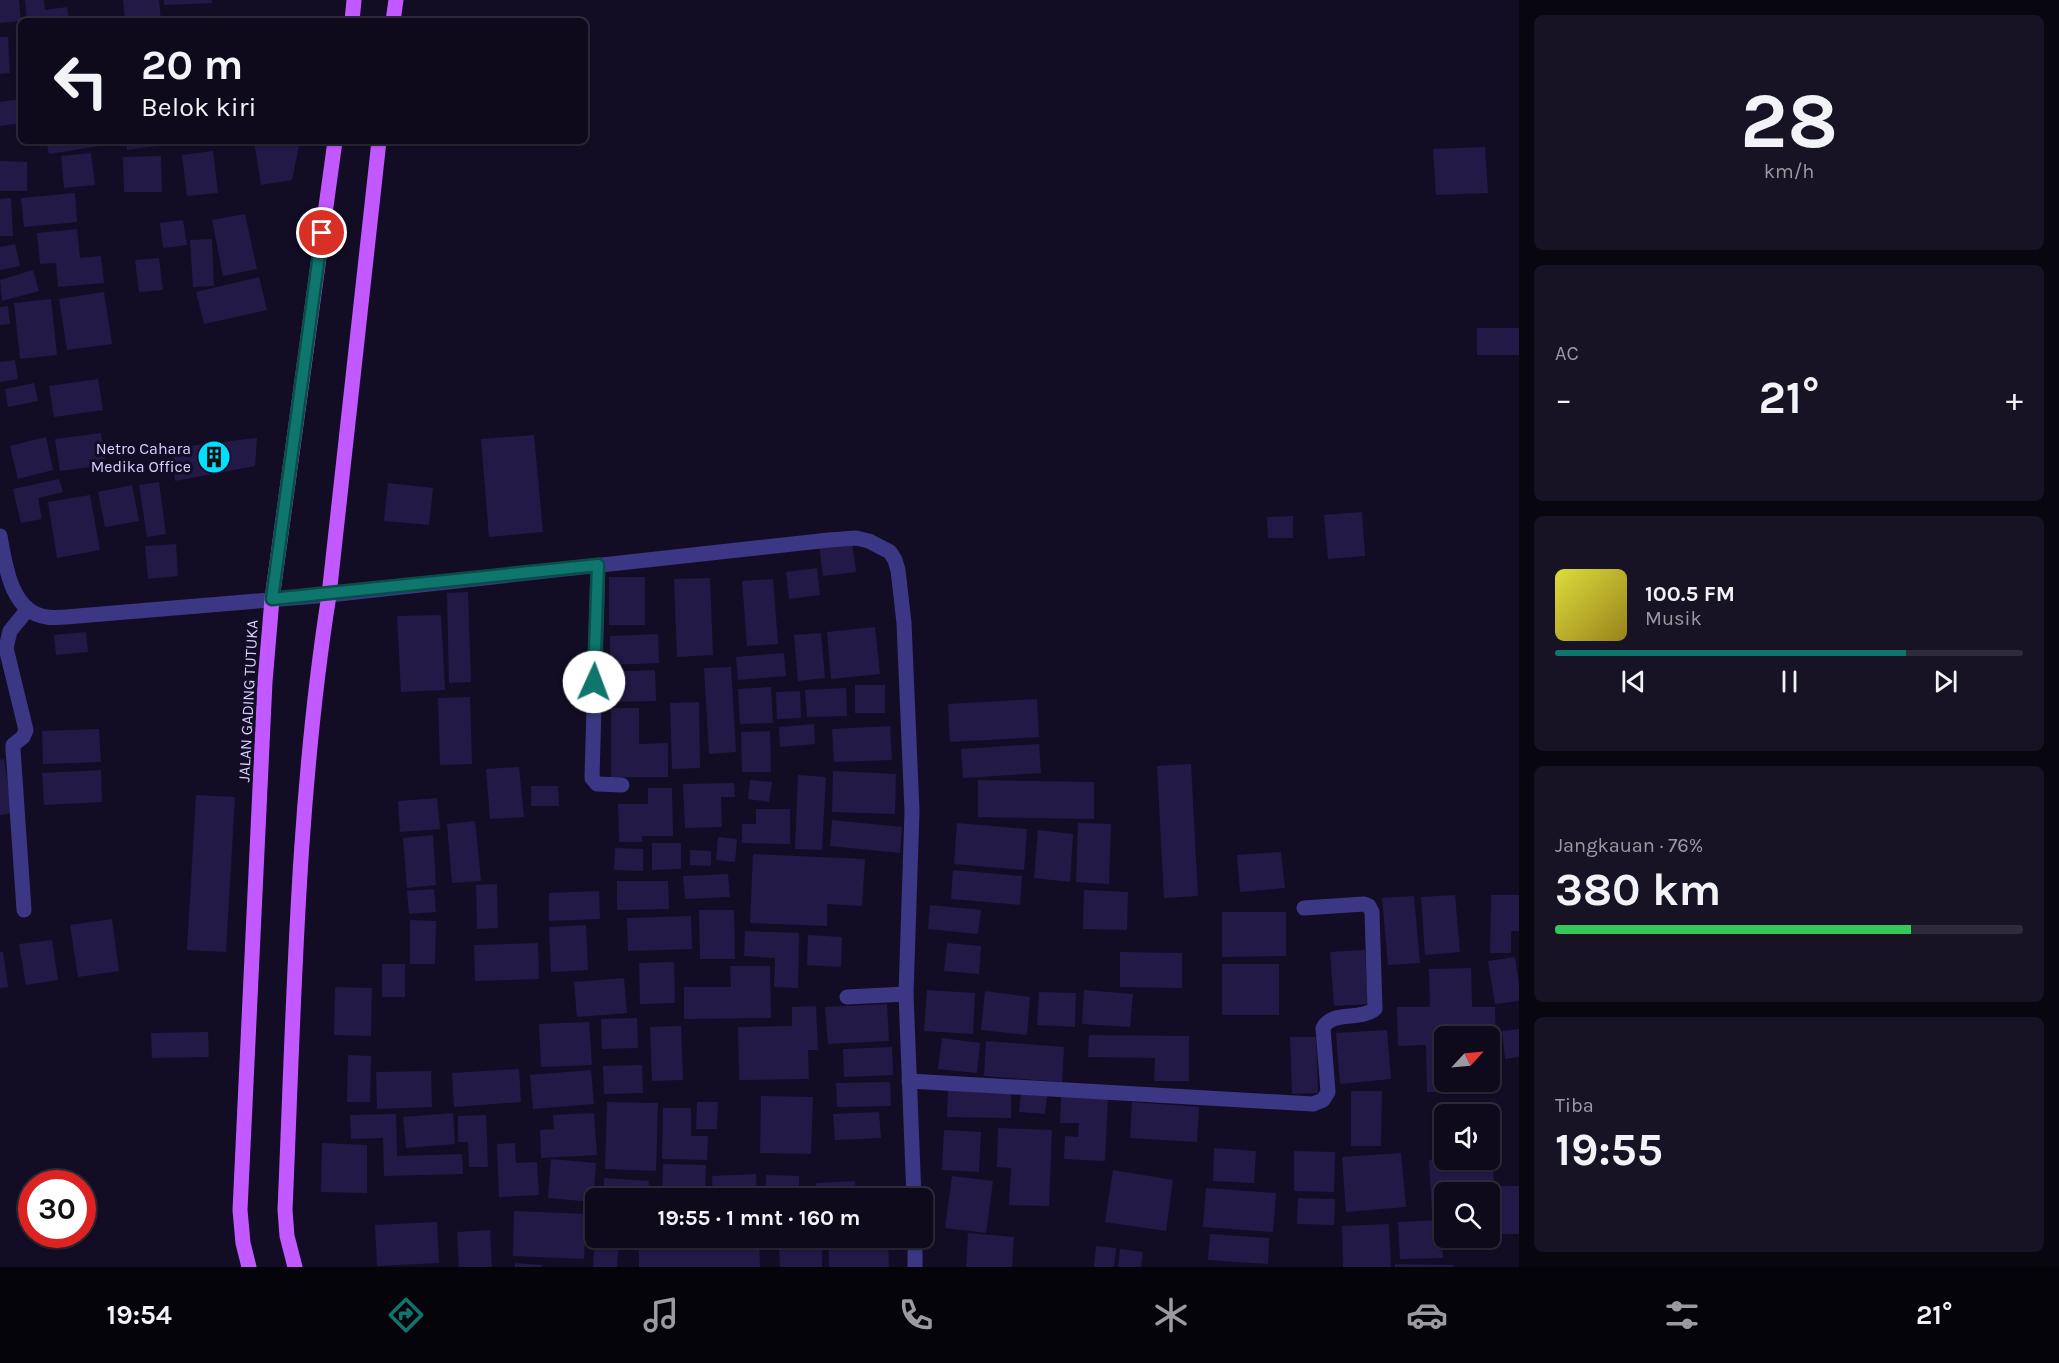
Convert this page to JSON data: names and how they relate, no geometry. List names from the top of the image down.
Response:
{
  "streets": {
    "main road": ["JALAN GADING TUTUKA"]
  },
  "places": {
    "building": ["Netro Cahara Medika Office"]
  },
  "north": "top right",
  "page": {
    "tile": [
      ["28", "km/h"],
      "AC",
      ["Jangkauan · 76%", "380 km"],
      ["Tiba", "19:55"]
    ],
    "turn": ["20 m", "Belok kiri"],
    "heat": ["−", "21°", "+"],
    "song": ["100.5 FM", "Musik"],
    "limit": "30",
    "trip": "19:55 · 1 mnt · 160 m",
    "tabs": ["19:54", "21°"]
  }
}
